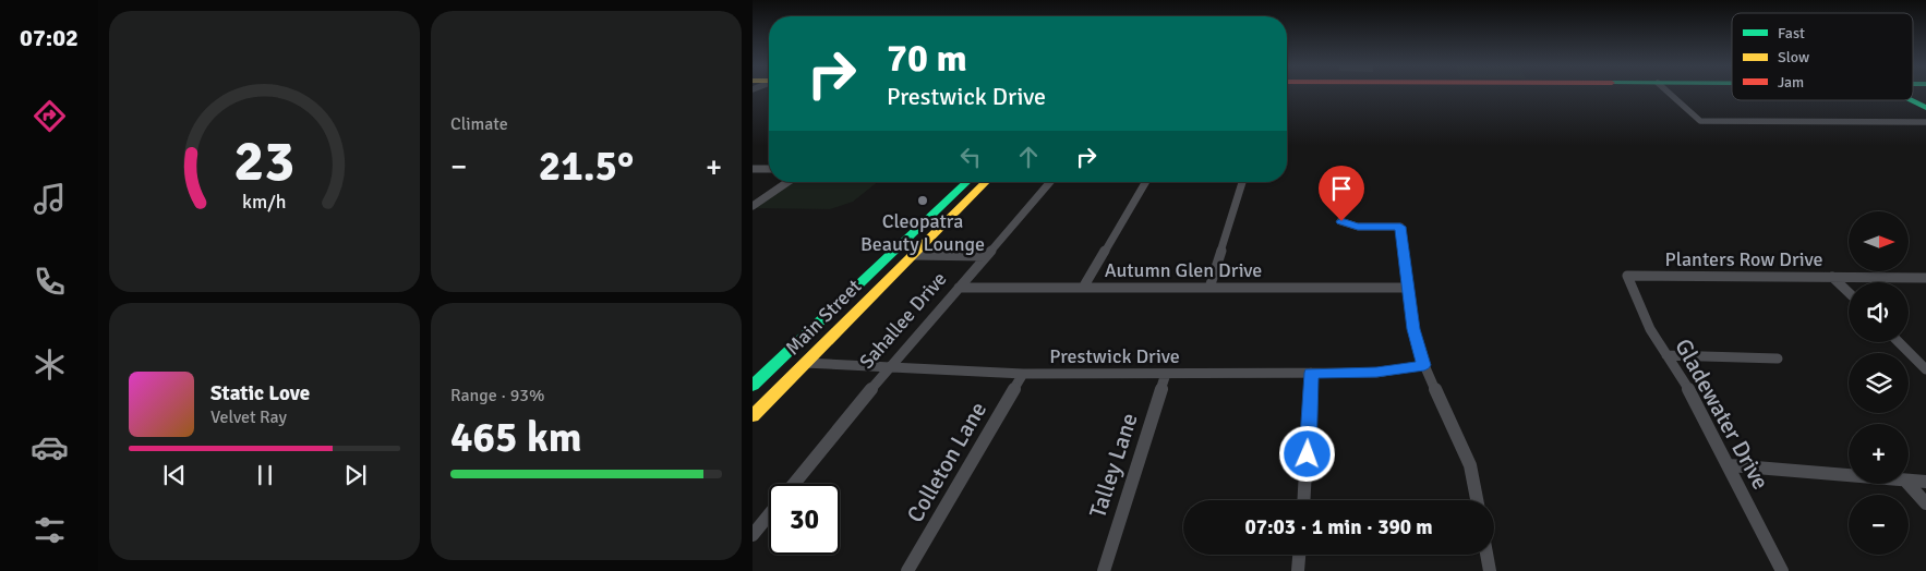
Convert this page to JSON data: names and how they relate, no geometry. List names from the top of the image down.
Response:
{
  "streets": {
    "main road": ["Main Street"],
    "street": [
      "Planters Row Drive",
      "Autumn Glen Drive",
      "Sahallee Drive",
      "Prestwick Drive",
      "Gladewater Drive",
      "Colleton Lane",
      "Talley Lane"
    ]
  },
  "crossings": [
    ["Planters Row Drive", "Gladewater Drive"],
    ["Autumn Glen Drive", "Sahallee Drive"],
    ["Main Street", "Prestwick Drive"],
    ["Sahallee Drive", "Prestwick Drive"],
    ["Prestwick Drive", "Colleton Lane"],
    ["Prestwick Drive", "Talley Lane"]
  ],
  "places": ["Cleopatra Beauty Lounge"],
  "legend": ["Fast", "Slow", "Jam"],
  "north": "right",
  "page": {
    "tabs": "07:02",
    "tile": [
      "Climate",
      ["Range · 93%", "465 km"]
    ],
    "turn": ["70 m", "Prestwick Drive"],
    "heat": ["−", "21.5°", "+"],
    "map_buttons": ["+", "−"],
    "song": ["Static Love", "Velvet Ray"],
    "limit": "30",
    "trip": "07:03 · 1 min · 390 m",
    "gauge": ["23", "km/h"]
  }
}
